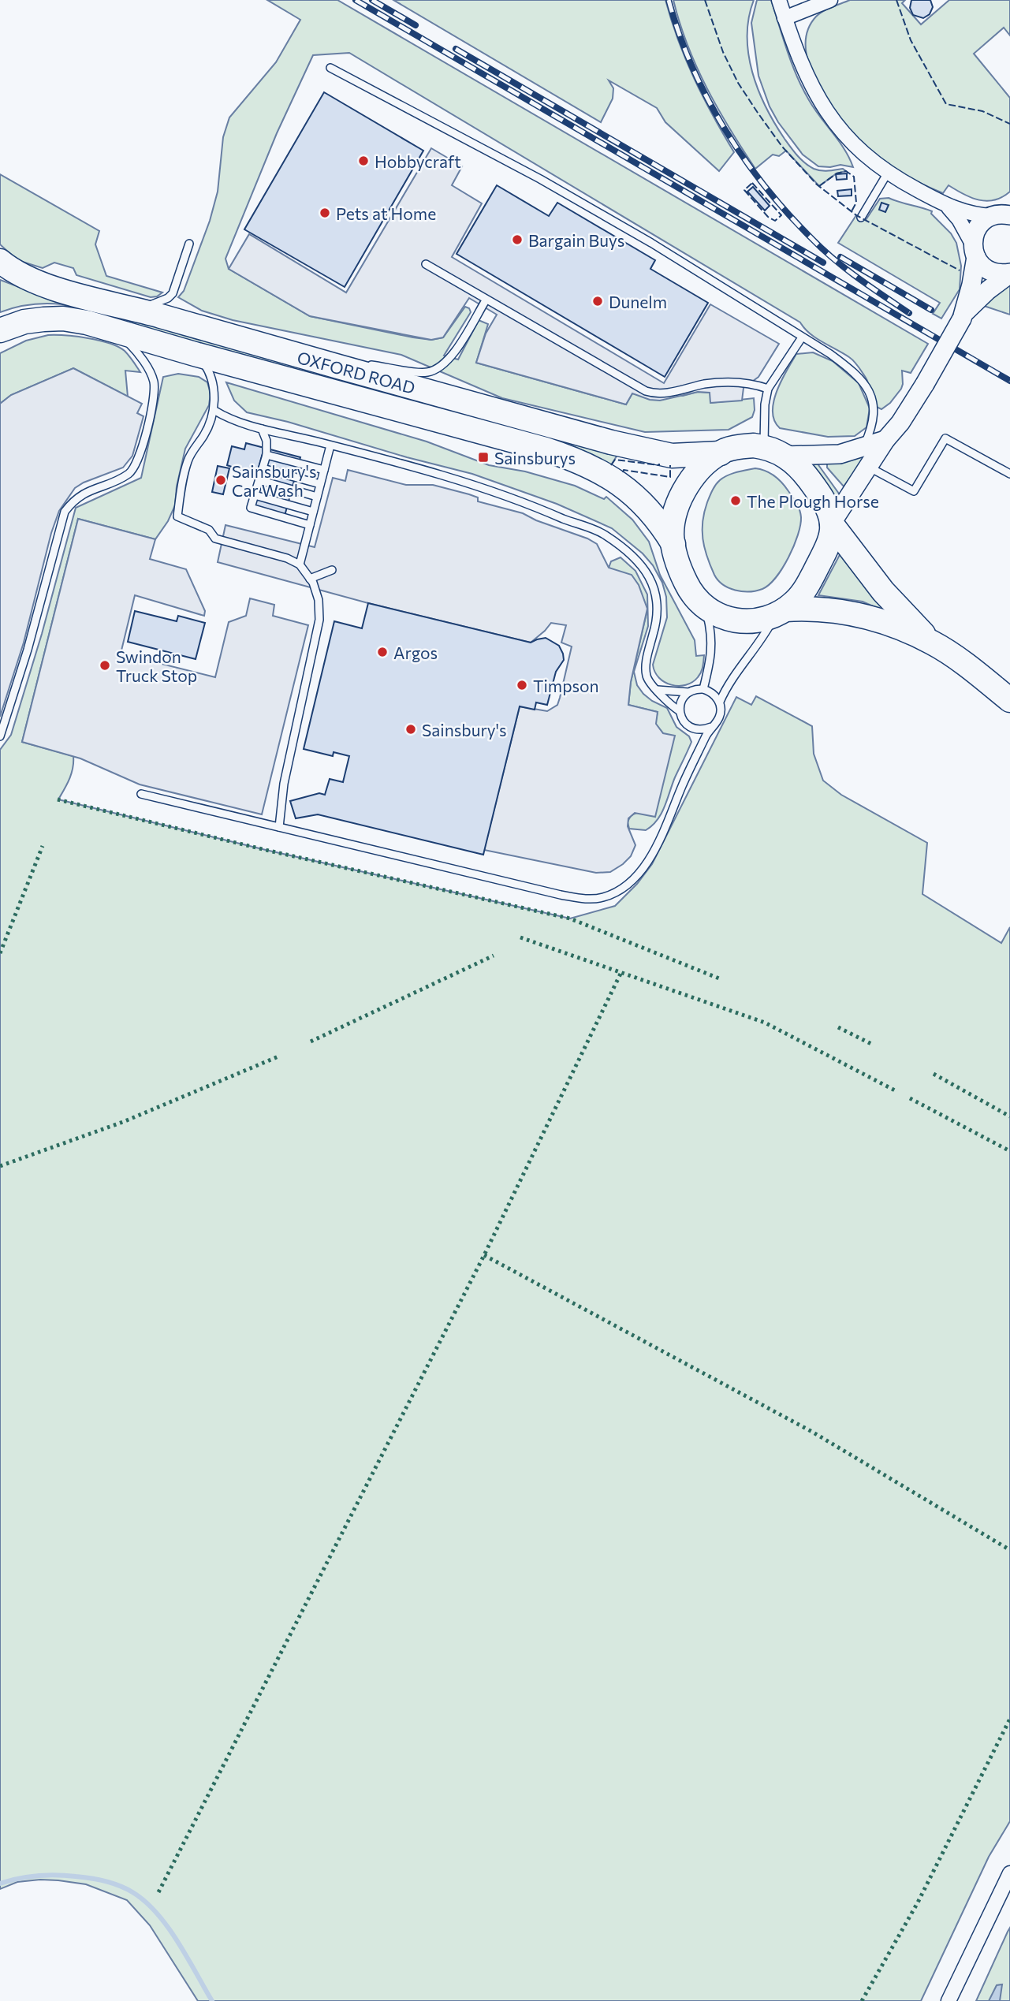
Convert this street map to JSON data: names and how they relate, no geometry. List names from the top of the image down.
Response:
{
  "streets": {
    "highway": ["OXFORD ROAD"]
  },
  "places": {
    "other": [
      "Hobbycraft",
      "Pets at Home",
      "Bargain Buys",
      "Dunelm",
      "Sainsbury's Car Wash",
      "The Plough Horse",
      "Argos",
      "Swindon Truck Stop",
      "Timpson",
      "Sainsbury's"
    ],
    "transit": ["Sainsburys"]
  }
}
